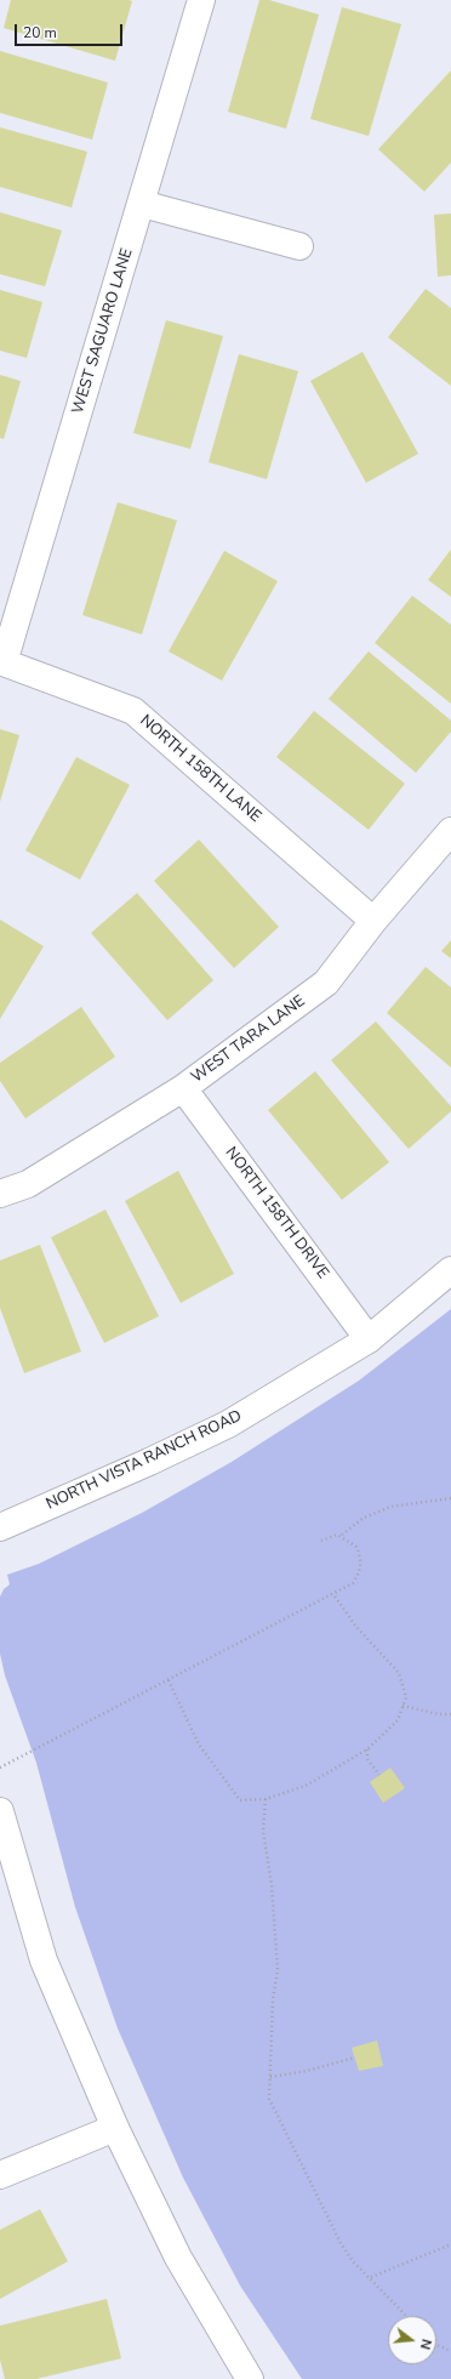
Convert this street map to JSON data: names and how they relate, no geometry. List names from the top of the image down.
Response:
{
  "streets": {
    "street": [
      "WEST SAGUARO LANE",
      "NORTH 158TH LANE",
      "WEST TARA LANE",
      "NORTH 158TH DRIVE",
      "NORTH VISTA RANCH ROAD"
    ]
  },
  "crossings": [
    ["WEST SAGUARO LANE", "NORTH 158TH LANE"],
    ["NORTH 158TH LANE", "WEST TARA LANE"],
    ["WEST TARA LANE", "NORTH 158TH DRIVE"],
    ["NORTH 158TH DRIVE", "NORTH VISTA RANCH ROAD"]
  ],
  "scale_bar": "20 m",
  "north": "right"
}
